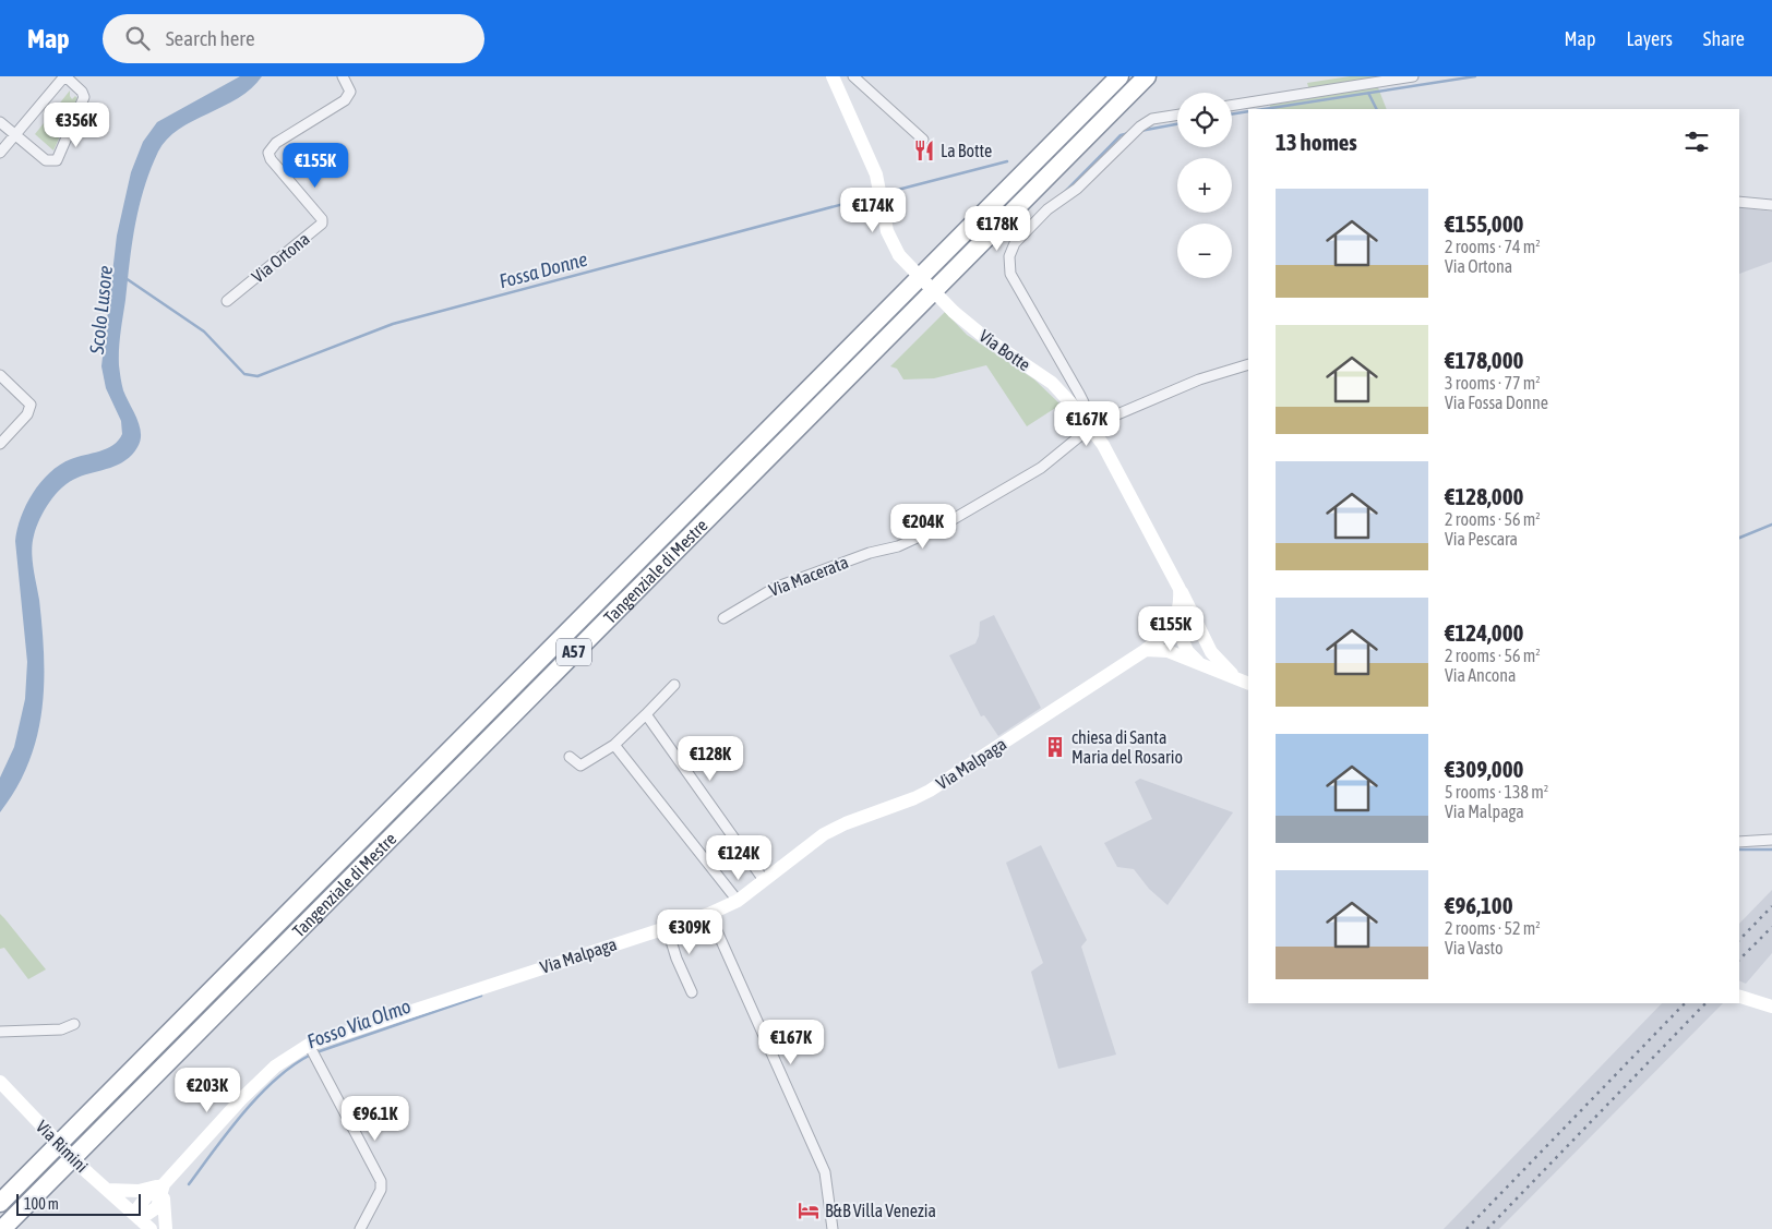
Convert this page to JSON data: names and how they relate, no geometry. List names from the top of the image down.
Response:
{
  "streets": {
    "highway": ["Tangenziale di Mestre", "A57"],
    "street": [
      "Via Ortona",
      "Via Botte",
      "Via Macerata",
      "Via Malpaga",
      "Via Rimini"
    ]
  },
  "crossings": [
    ["Via Botte", "Via Macerata"],
    ["Via Malpaga", "Via Rimini"]
  ],
  "water": ["Fossa Donne", "Scolo Lusore", "Fosso Via Olmo"],
  "places": {
    "restaurant": ["La Botte"],
    "building": ["chiesa di Santa Maria del Rosario"],
    "hotel": ["B&B Villa Venezia"]
  },
  "scale_bar": "100 m",
  "page": {
    "header": "Map",
    "search": "Search here",
    "nav": ["Map", "Layers", "Share"],
    "map_buttons": ["+", "−"],
    "price": [
      "€356K",
      "€155K",
      "€174K",
      "€178K",
      "€167K",
      "€204K",
      "€155K",
      "€128K",
      "€124K",
      "€309K",
      "€167K",
      "€203K",
      "€96.1K"
    ],
    "heading": "13 homes",
    "list": [
      {
        "name": "€155,000",
        "note": "2 rooms · 74 m² · Via Ortona"
      },
      {
        "name": "€178,000",
        "note": "3 rooms · 77 m² · Via Fossa Donne"
      },
      {
        "name": "€128,000",
        "note": "2 rooms · 56 m² · Via Pescara"
      },
      {
        "name": "€124,000",
        "note": "2 rooms · 56 m² · Via Ancona"
      },
      {
        "name": "€309,000",
        "note": "5 rooms · 138 m² · Via Malpaga"
      },
      {
        "name": "€96,100",
        "note": "2 rooms · 52 m² · Via Vasto"
      }
    ],
    "scale": "100 m"
  }
}
